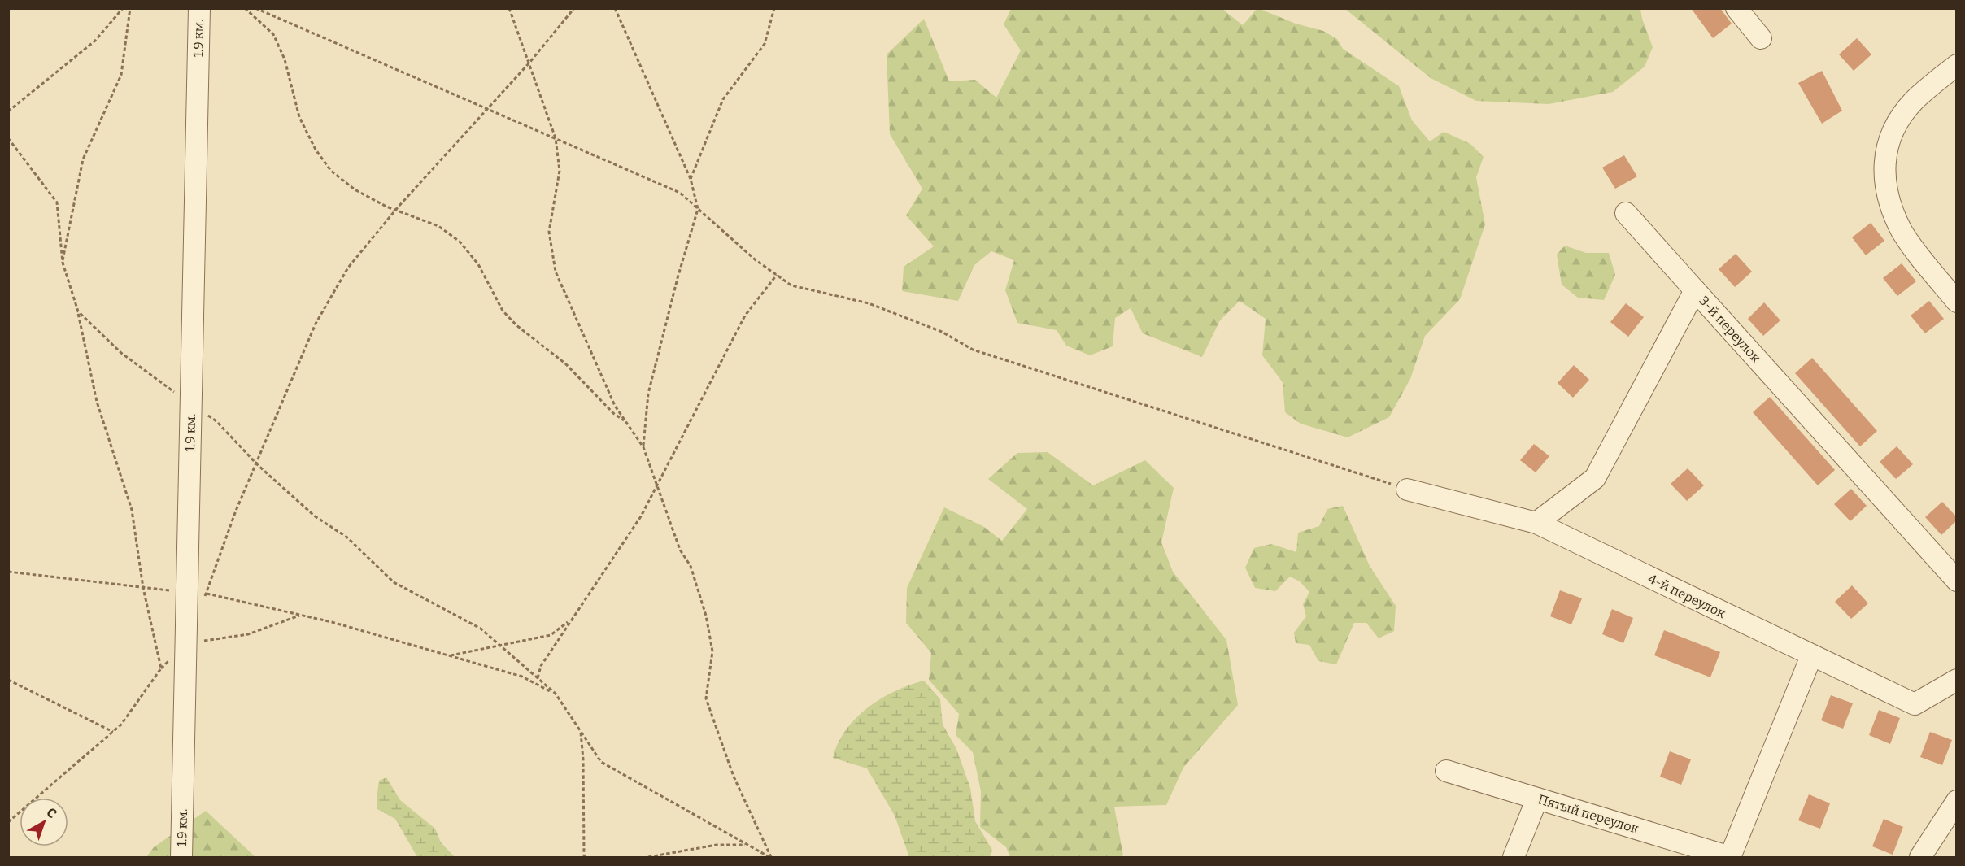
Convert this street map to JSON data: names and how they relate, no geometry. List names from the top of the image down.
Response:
{
  "streets": {
    "street": [
      "1.9 км.",
      "3-й переулок",
      "4-й переулок",
      "Пятый переулок"
    ]
  },
  "crossings": [
    ["3-й переулок", "4-й переулок"]
  ],
  "north": "top right"
}
